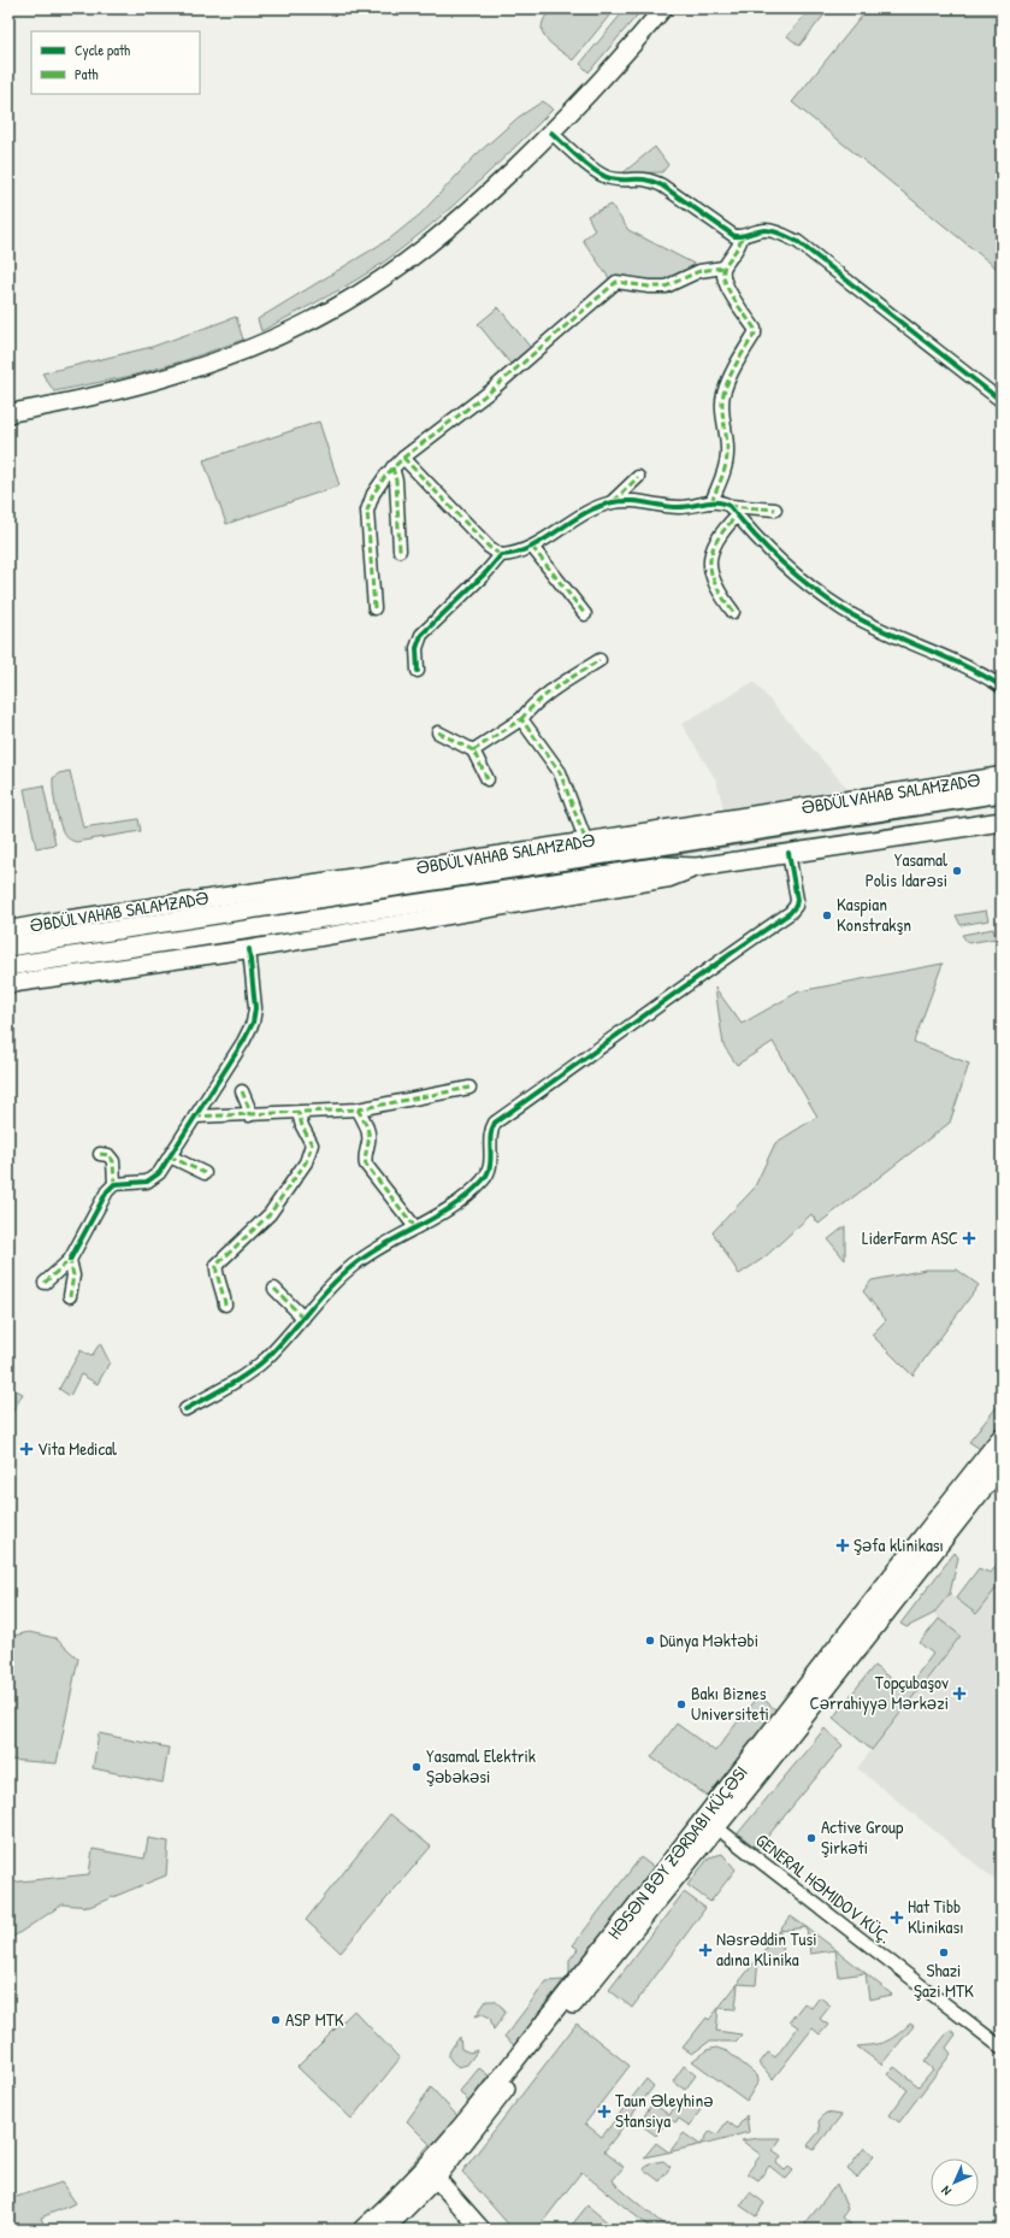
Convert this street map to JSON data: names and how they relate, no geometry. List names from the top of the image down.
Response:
{
  "streets": {
    "main road": ["ƏBDÜLVAHAB SALAMZADƏ", "HƏSƏN BƏY ZƏRDABI KÜÇƏSI"],
    "street": ["GENERAL HƏMIDOV KÜÇ."]
  },
  "crossings": [
    ["HƏSƏN BƏY ZƏRDABI KÜÇƏSI", "GENERAL HƏMIDOV KÜÇ."]
  ],
  "places": {
    "other": [
      "Yasamal Polis Idarəsi",
      "Kaspian Konstrakşn",
      "Dünya Məktəbi",
      "Bakı Biznes Universiteti",
      "Yasamal Elektrik Şəbəkəsi",
      "Active Group Şirkəti",
      "Shazi Şazi MTK",
      "ASP MTK"
    ],
    "health": [
      "LiderFarm ASC",
      "Vita Medical",
      "Şəfa klinikası",
      "Topçubaşov Cərrahiyyə Mərkəzi",
      "Hat Tibb Klinikası",
      "Nəsrəddin Tusi adına Klinika",
      "Taun Əleyhinə Stansiya"
    ]
  },
  "legend": ["Cycle path", "Path"],
  "north": "bottom left"
}
